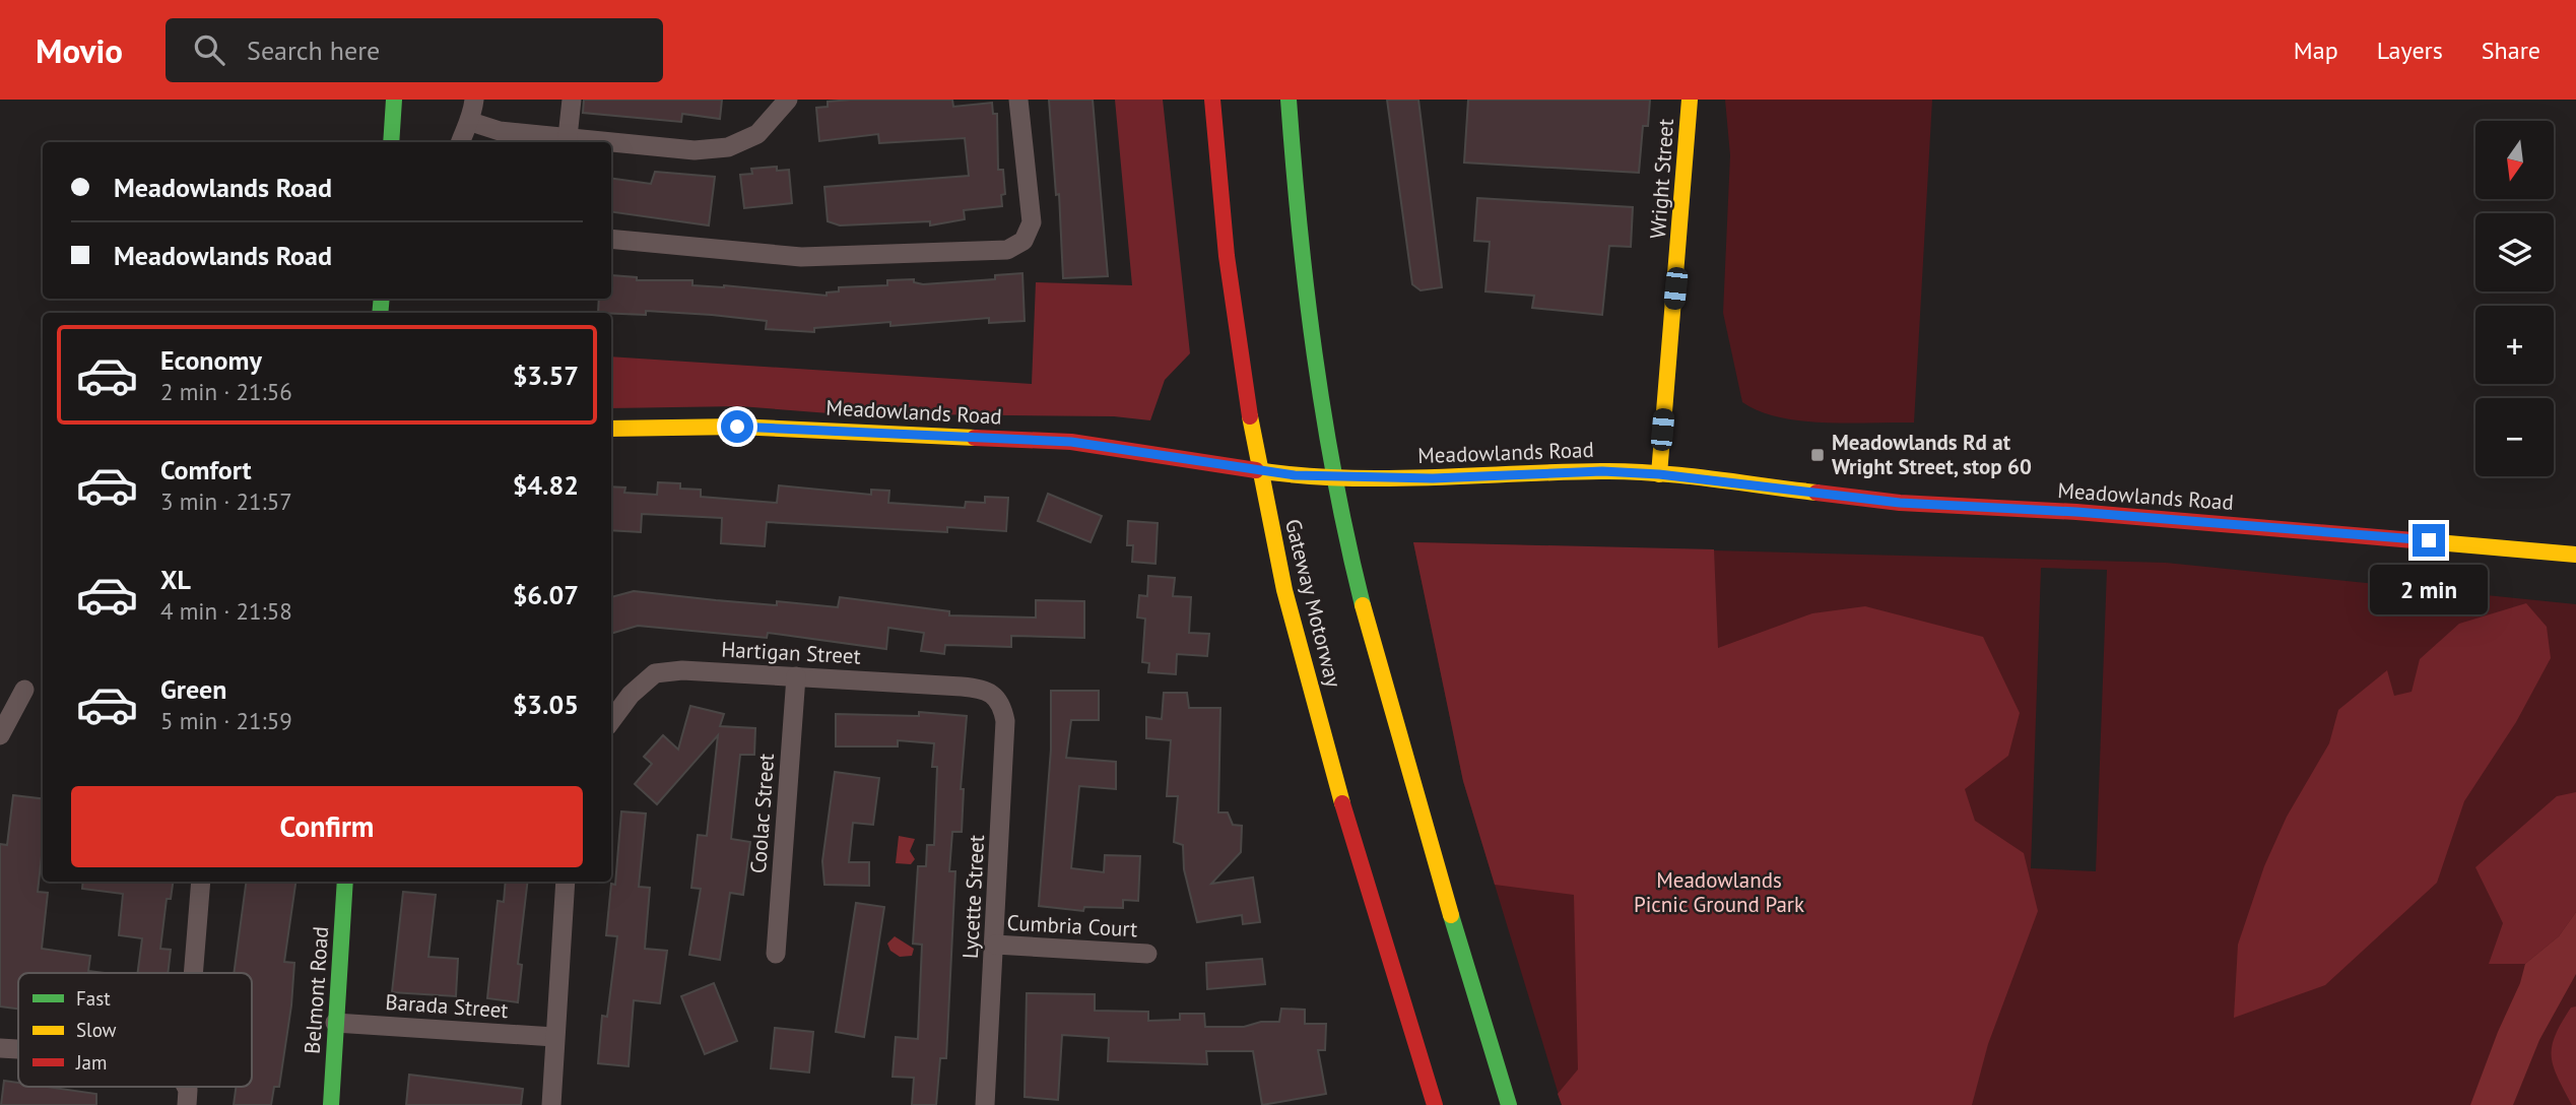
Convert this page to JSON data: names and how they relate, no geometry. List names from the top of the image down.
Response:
{
  "streets": {
    "main road": [
      "Wright Street",
      "Meadowlands Road",
      "Gateway Motorway",
      "Belmont Road"
    ],
    "street": [
      "Hartigan Street",
      "Coolac Street",
      "Lycette Street",
      "Cumbria Court",
      "Barada Street"
    ]
  },
  "crossings": [
    ["Wright Street", "Meadowlands Road"],
    ["Hartigan Street", "Coolac Street"],
    ["Hartigan Street", "Lycette Street"],
    ["Lycette Street", "Cumbria Court"],
    ["Belmont Road", "Barada Street"]
  ],
  "parks": ["Meadowlands Picnic Ground Park"],
  "places": {
    "transit": ["Meadowlands Rd at Wright Street, stop 60"]
  },
  "legend": ["Fast", "Slow", "Jam"],
  "north": "bottom",
  "page": {
    "header": "Movio",
    "search": "Search here",
    "nav": ["Map", "Layers", "Share"],
    "map_buttons": ["+", "−"],
    "banner": ["Meadowlands Road", "Meadowlands Road"],
    "list": [
      {
        "name": "Economy",
        "note": "2 min · 21:56",
        "value": "$3.57"
      },
      {
        "name": "Comfort",
        "note": "3 min · 21:57",
        "value": "$4.82"
      },
      {
        "name": "XL",
        "note": "4 min · 21:58",
        "value": "$6.07"
      },
      {
        "name": "Green",
        "note": "5 min · 21:59",
        "value": "$3.05"
      }
    ],
    "bubble": "2 min",
    "buttons": "Confirm"
  }
}
